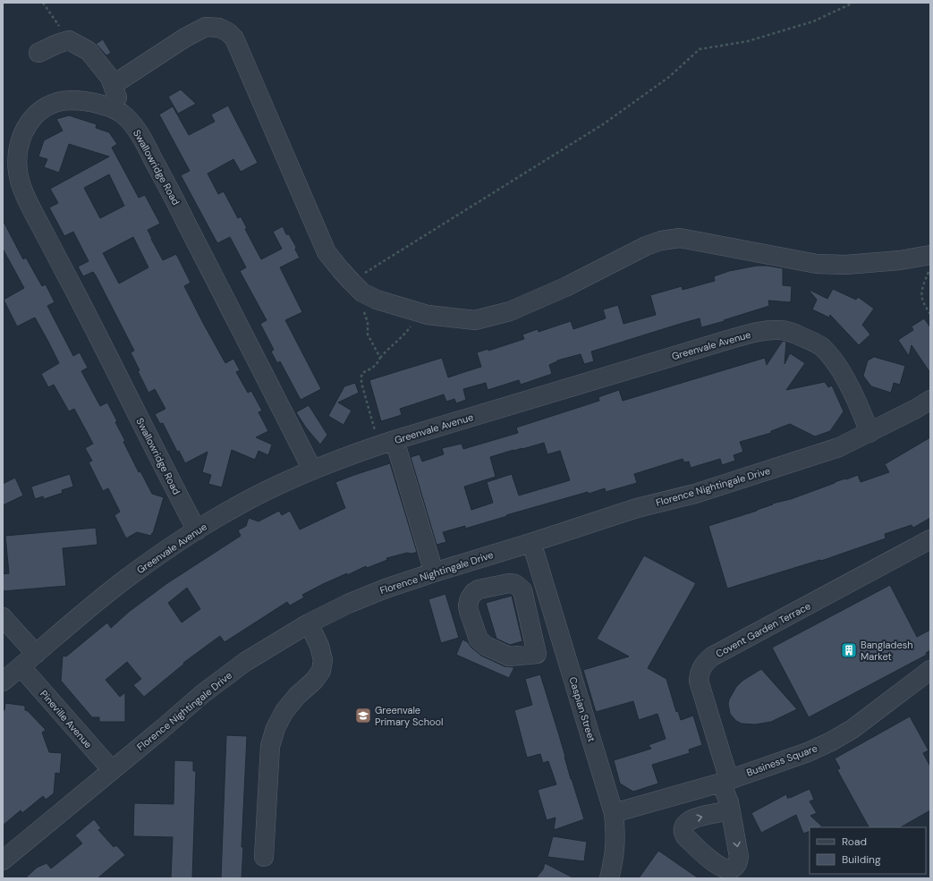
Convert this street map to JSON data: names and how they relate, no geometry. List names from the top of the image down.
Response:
{
  "streets": {
    "street": [
      "Swallowridge Road",
      "Greenvale Avenue",
      "Florence Nightingale Drive",
      "Covent Garden Terrace",
      "Caspian Street",
      "Pineville Avenue",
      "Business Square"
    ]
  },
  "crossings": [
    ["Swallowridge Road", "Greenvale Avenue"],
    ["Greenvale Avenue", "Florence Nightingale Drive"],
    ["Greenvale Avenue", "Pineville Avenue"],
    ["Florence Nightingale Drive", "Caspian Street"],
    ["Florence Nightingale Drive", "Pineville Avenue"],
    ["Covent Garden Terrace", "Business Square"],
    ["Caspian Street", "Business Square"]
  ],
  "places": {
    "building": ["Bangladesh Market"],
    "school or university": ["Greenvale Primary School"]
  },
  "legend": ["Road", "Building"]
}
